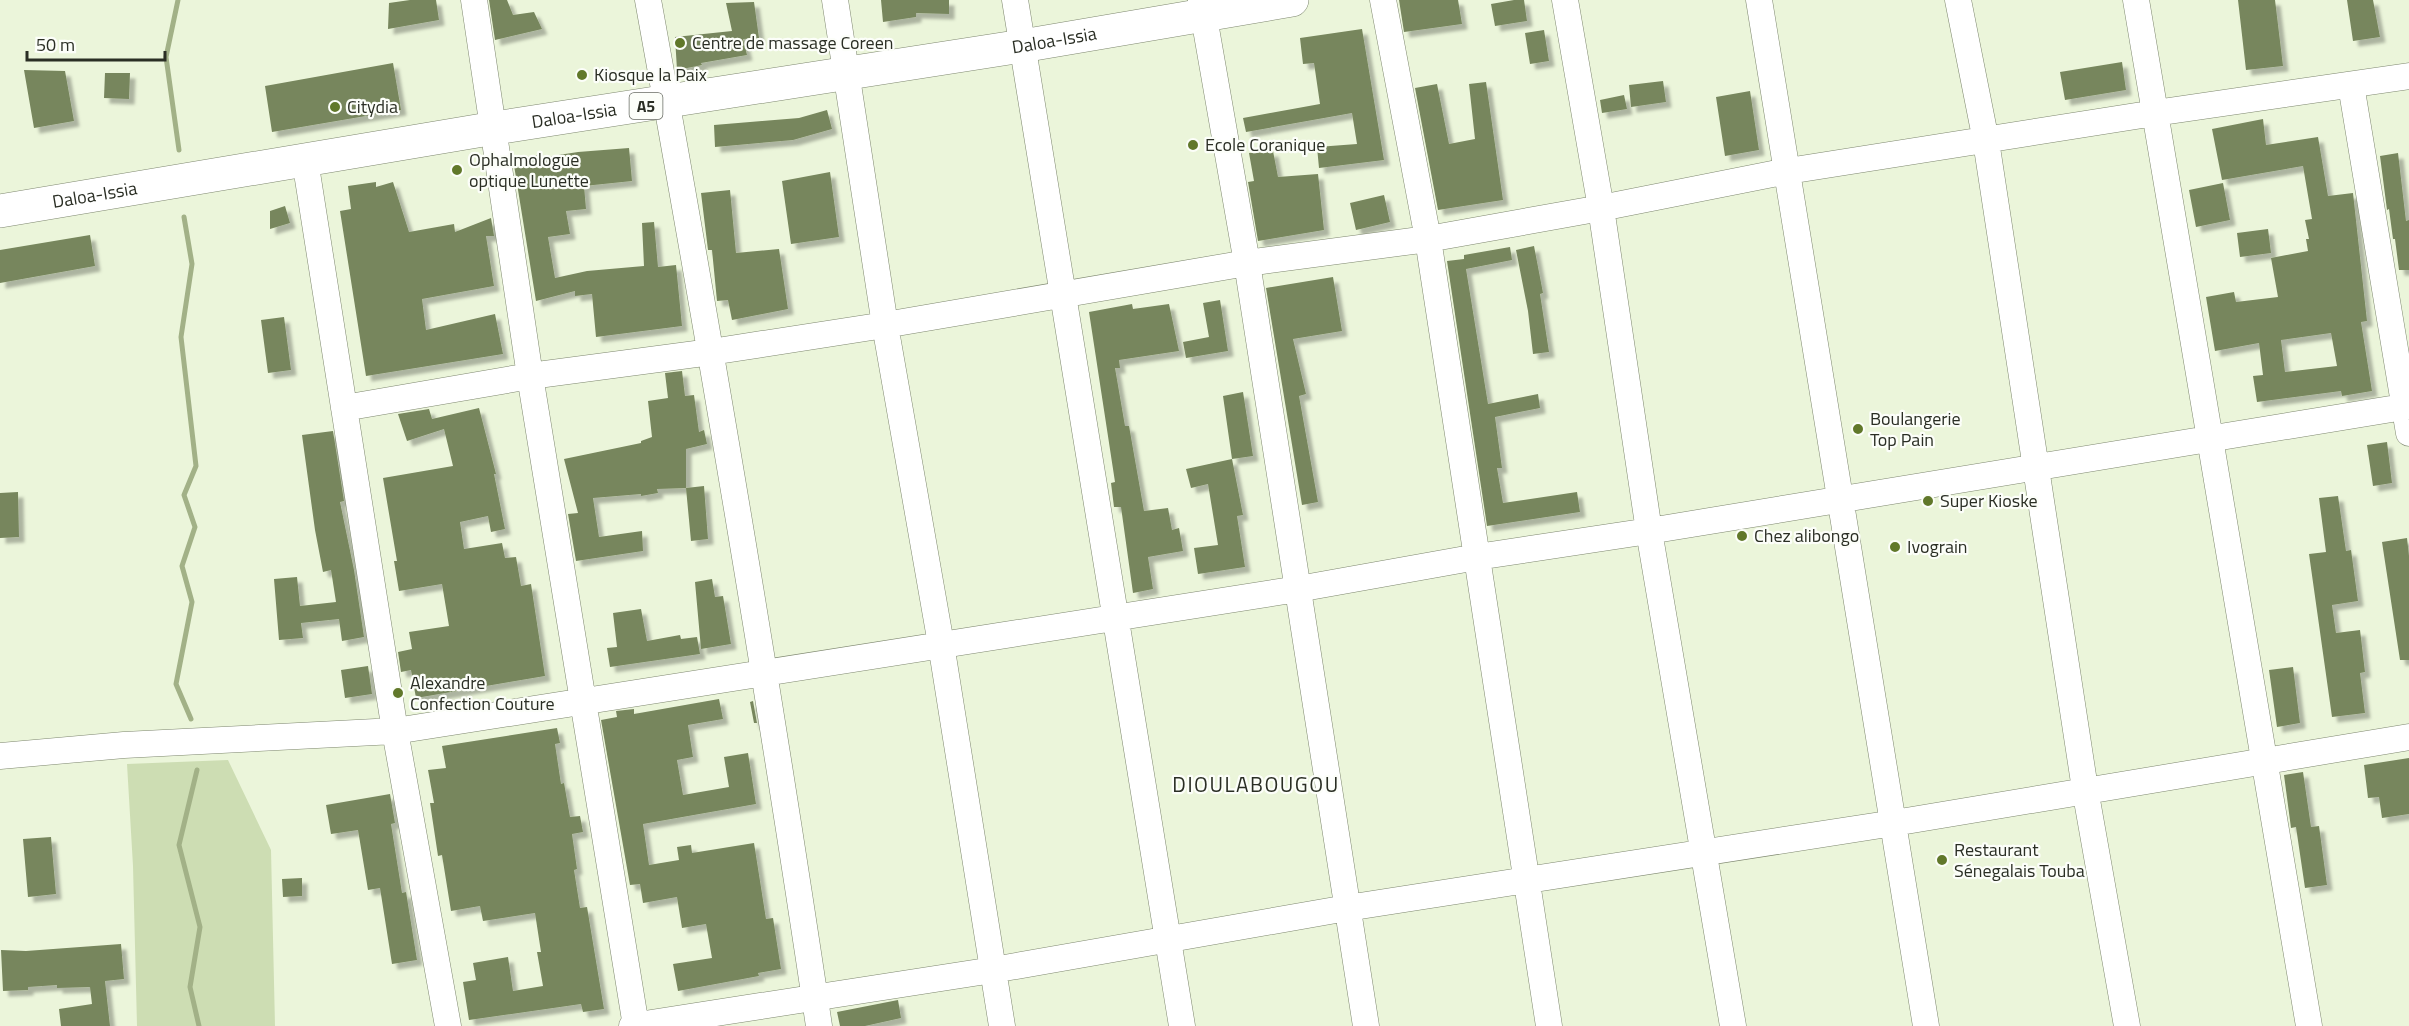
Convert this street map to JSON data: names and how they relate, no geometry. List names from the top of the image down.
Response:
{
  "streets": {
    "main road": ["Daloa-Issia", "A5"]
  },
  "districts": ["DIOULABOUGOU"],
  "places": [
    "Centre de massage Coreen",
    "Kiosque la Paix",
    "Citydia",
    "Ecole Coranique",
    "Ophalmologue optique Lunette",
    "Boulangerie Top Pain",
    "Super Kioske",
    "Chez alibongo",
    "Ivograin",
    "Alexandre Confection Couture",
    "Restaurant Sénegalais Touba"
  ],
  "scale_bar": "50 m"
}
